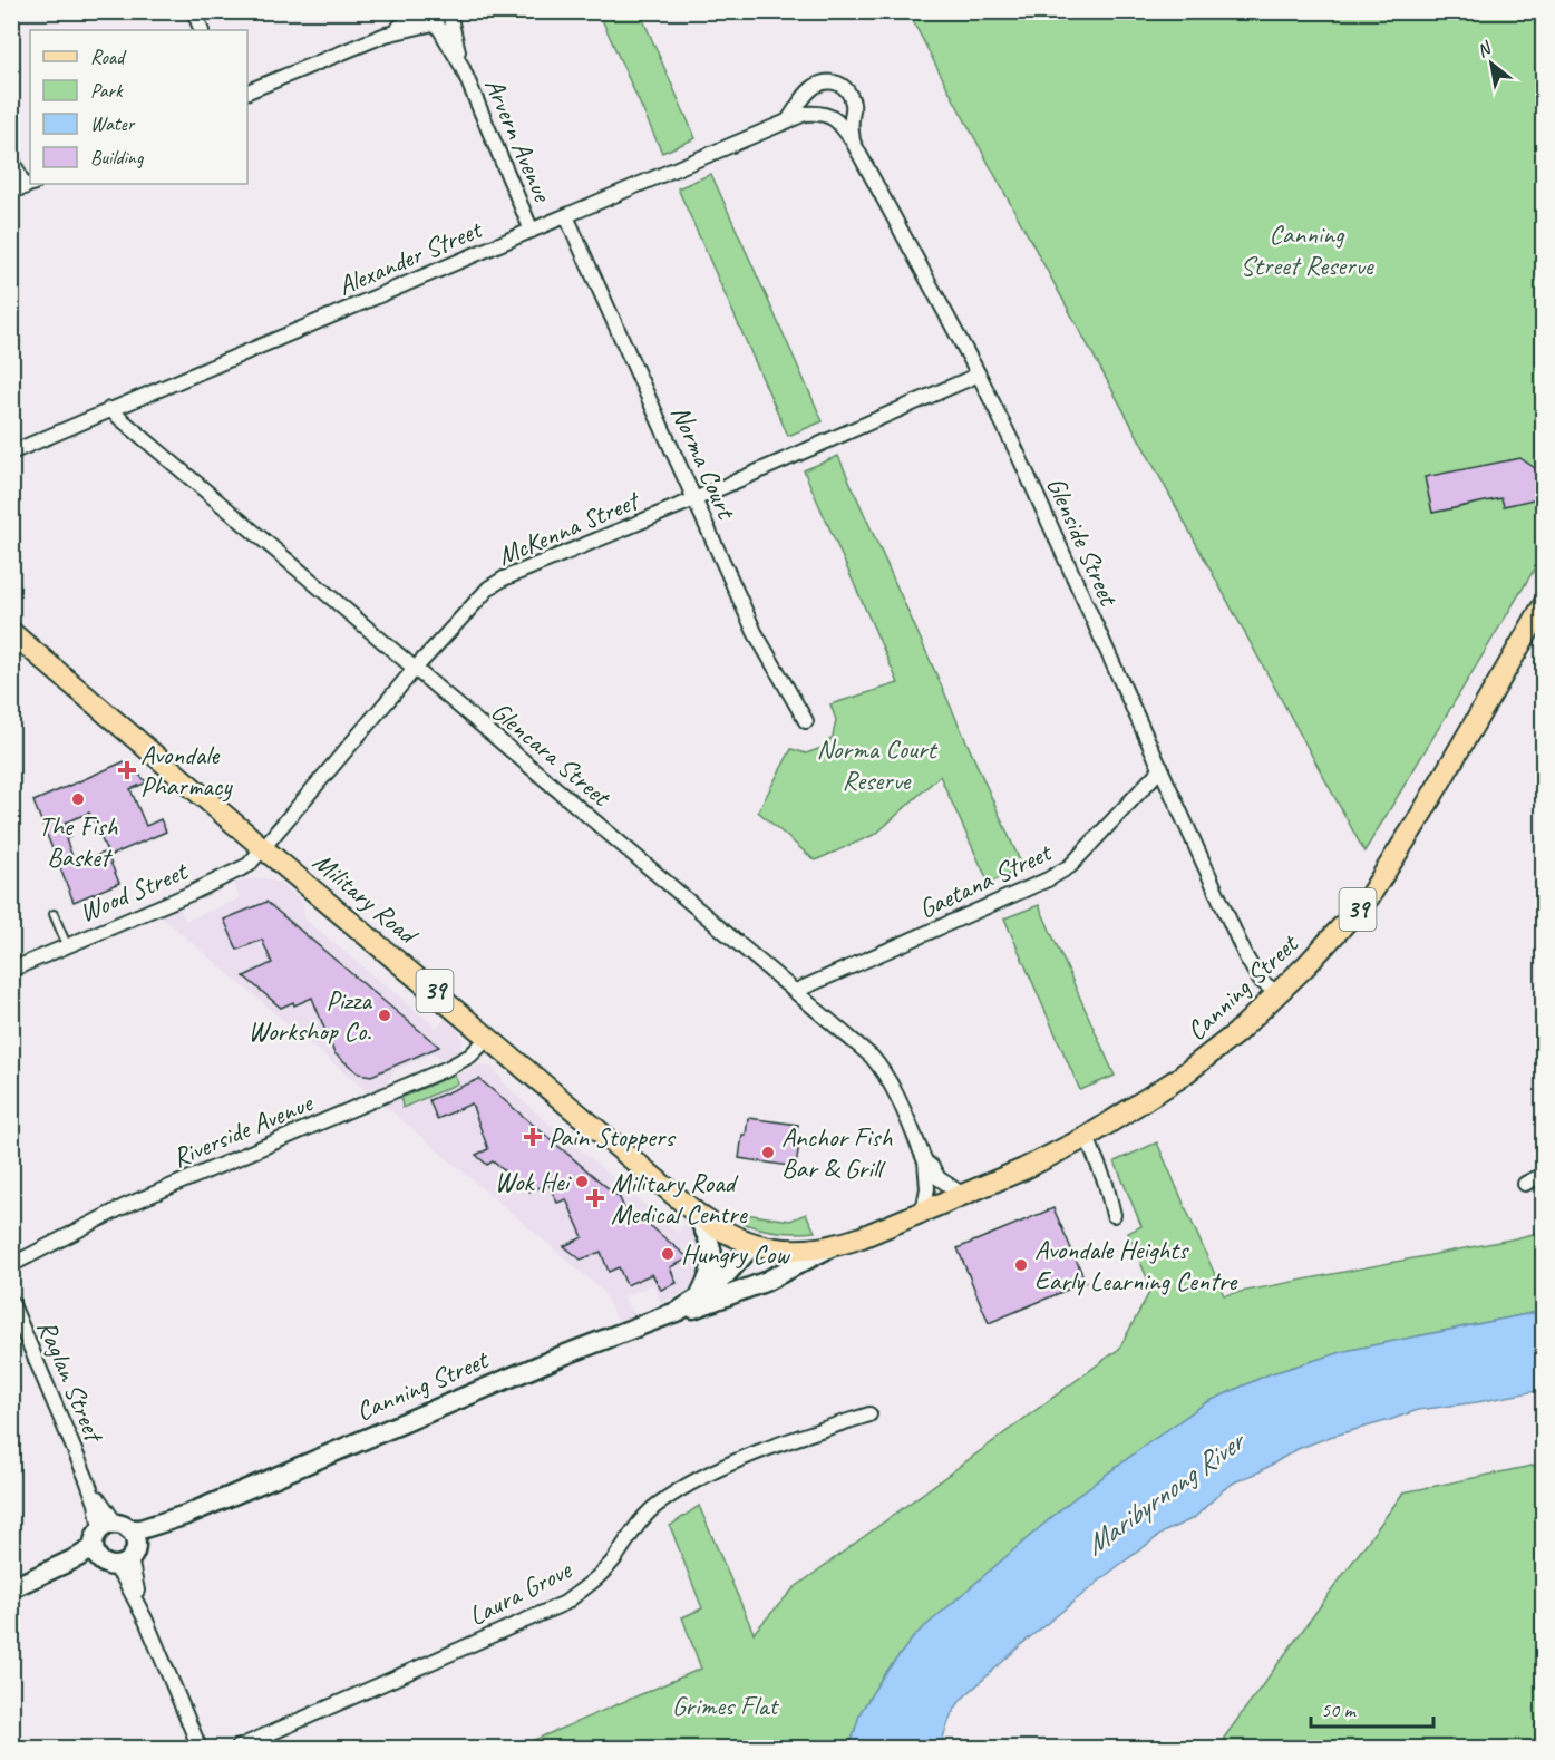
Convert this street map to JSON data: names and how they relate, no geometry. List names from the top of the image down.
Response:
{
  "streets": {
    "main road": ["Military Road", "39", "Canning Street"],
    "street": [
      "Arvern Avenue",
      "Alexander Street",
      "Norma Court",
      "McKenna Street",
      "Glenside Street",
      "Glencara Street",
      "Gaetana Street",
      "Wood Street",
      "Riverside Avenue",
      "Raglan Street",
      "Laura Grove"
    ]
  },
  "crossings": [
    ["Arvern Avenue", "Alexander Street"],
    ["Alexander Street", "Norma Court"],
    ["Alexander Street", "Glenside Street"],
    ["Alexander Street", "Glencara Street"],
    ["Norma Court", "McKenna Street"],
    ["McKenna Street", "Glenside Street"],
    ["McKenna Street", "Glencara Street"],
    ["McKenna Street", "Wood Street"],
    ["McKenna Street", "Military Road"],
    ["Glenside Street", "Gaetana Street"],
    ["Glenside Street", "Canning Street"],
    ["Glencara Street", "Gaetana Street"],
    ["Glencara Street", "Canning Street"],
    ["Wood Street", "Military Road"],
    ["Military Road", "Canning Street"],
    ["Military Road", "Riverside Avenue"],
    ["Canning Street", "Raglan Street"]
  ],
  "water": ["Maribyrnong River"],
  "parks": ["Canning Street Reserve", "Norma Court Reserve", "Grimes Flat"],
  "places": {
    "health": ["Avondale Pharmacy", "Pain Stoppers", "Military Road Medical Centre"],
    "other": [
      "The Fish Basket",
      "Pizza Workshop Co.",
      "Anchor Fish Bar & Grill",
      "Wok Hei",
      "Hungry Cow",
      "Avondale Heights Early Learning Centre"
    ]
  },
  "legend": [
    "Road",
    "Park",
    "Water",
    "Building"
  ],
  "scale_bar": "50 m",
  "north": "top left"
}
